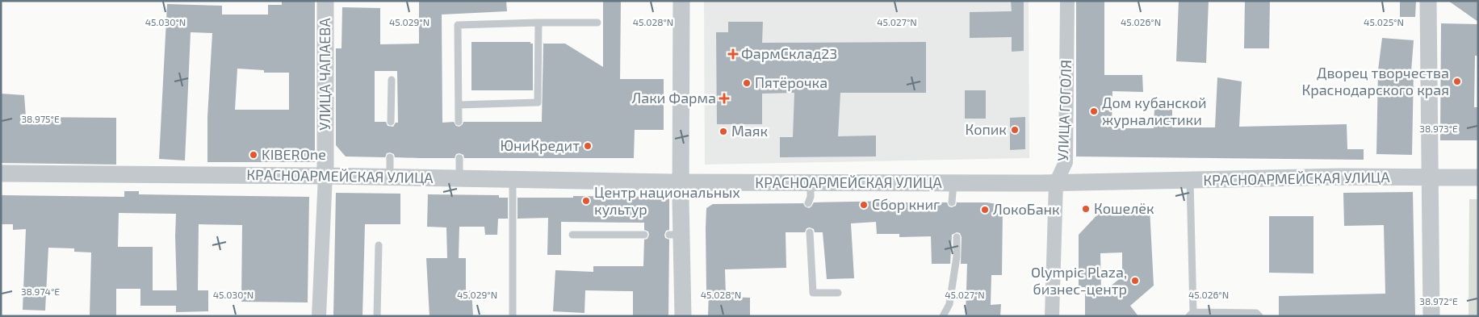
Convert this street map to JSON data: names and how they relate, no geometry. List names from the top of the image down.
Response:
{
  "streets": {
    "street": ["УЛИЦА ЧАПАЕВА", "УЛИЦА ГОГОЛЯ", "КРАСНОАРМЕЙСКАЯ УЛИЦА"]
  },
  "crossings": [
    ["УЛИЦА ЧАПАЕВА", "КРАСНОАРМЕЙСКАЯ УЛИЦА"],
    ["УЛИЦА ГОГОЛЯ", "КРАСНОАРМЕЙСКАЯ УЛИЦА"]
  ],
  "places": {
    "health": ["ФармСклад23", "Лаки Фарма"],
    "other": [
      "Дворец творчества Краснодарского края",
      "Пятёрочка",
      "Дом кубанской журналистики",
      "Копик",
      "Маяк",
      "ЮниКредит",
      "KIBEROne",
      "Центр национальных культур",
      "Сбор книг",
      "Кошелёк",
      "ЛокоБанк",
      "Olympic Plaza, бизнес-центр"
    ]
  },
  "coordinates": [
    "45.030°N",
    "45.029°N",
    "45.028°N",
    "45.027°N",
    "45.026°N",
    "45.025°N",
    "38.975°E",
    "38.973°E",
    "38.974°E",
    "38.972°E"
  ]
}
